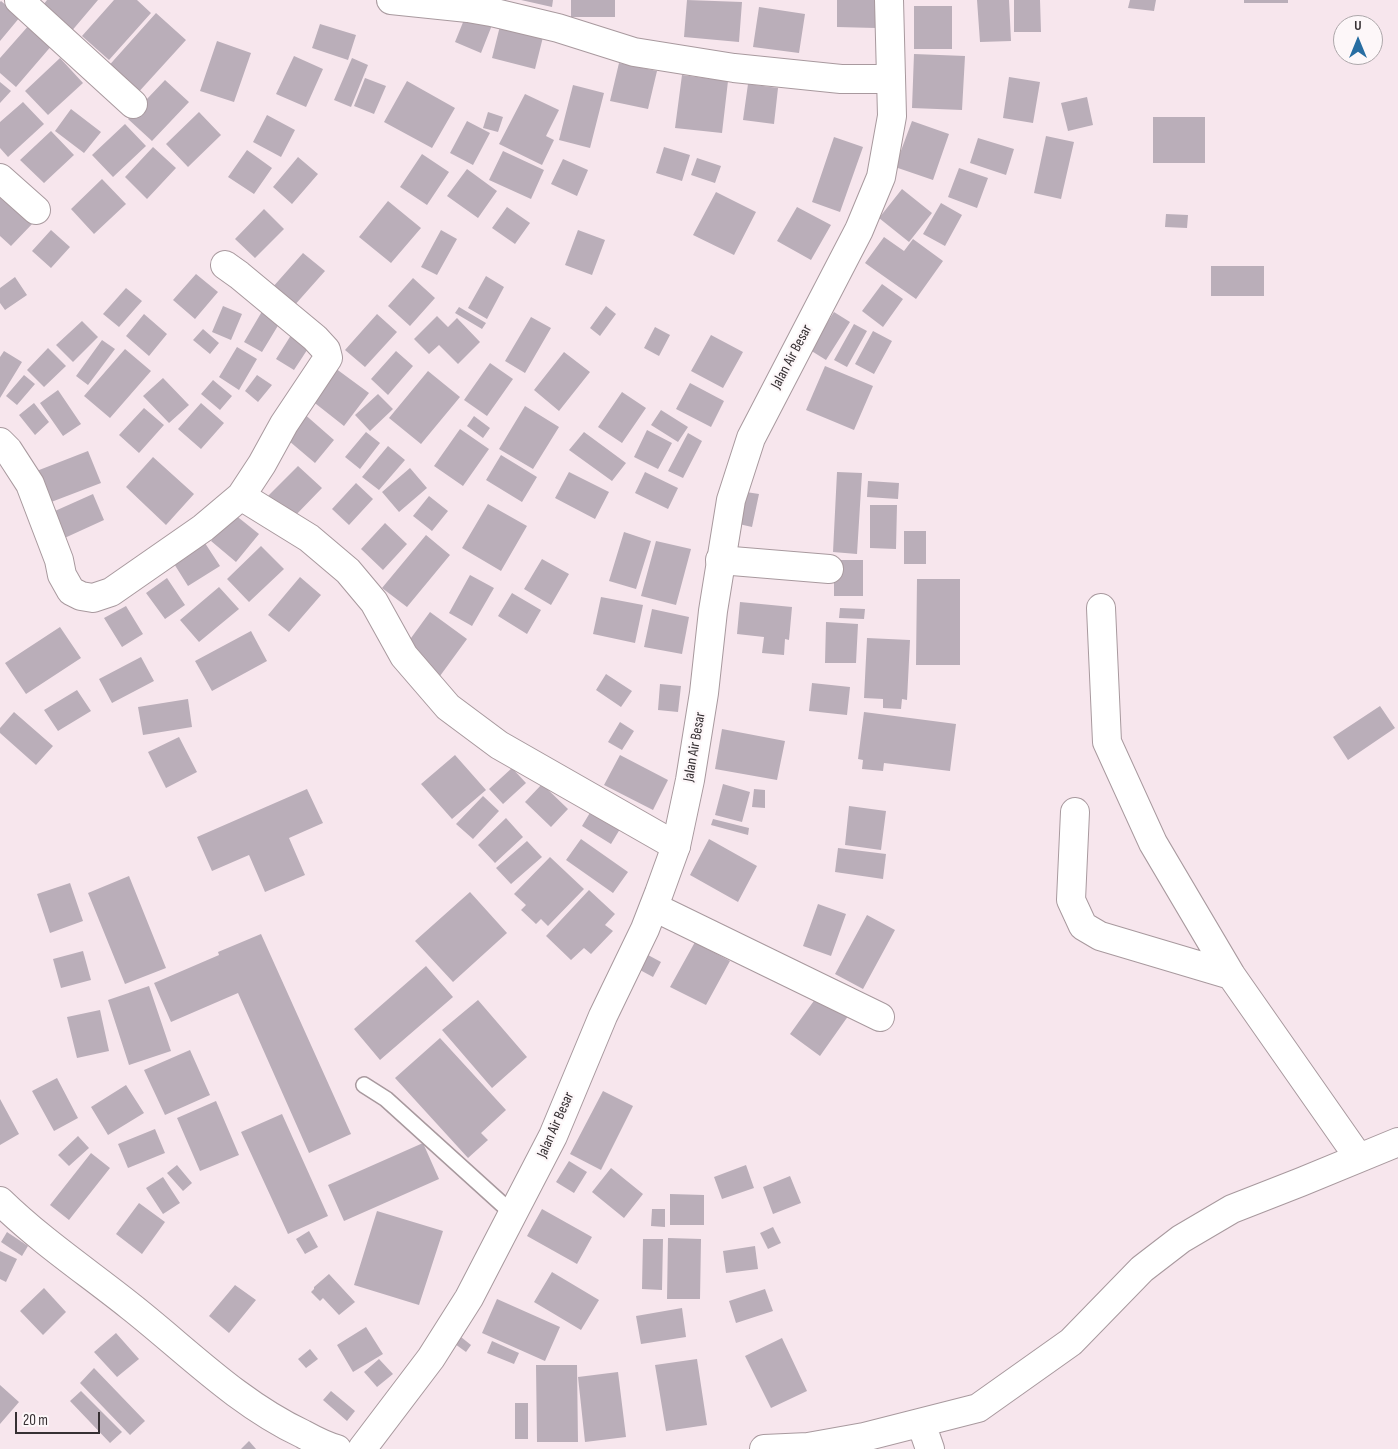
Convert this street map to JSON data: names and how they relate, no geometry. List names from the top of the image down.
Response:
{
  "streets": {
    "street": ["Jalan Air Besar"]
  },
  "scale_bar": "20 m",
  "north": "top"
}
